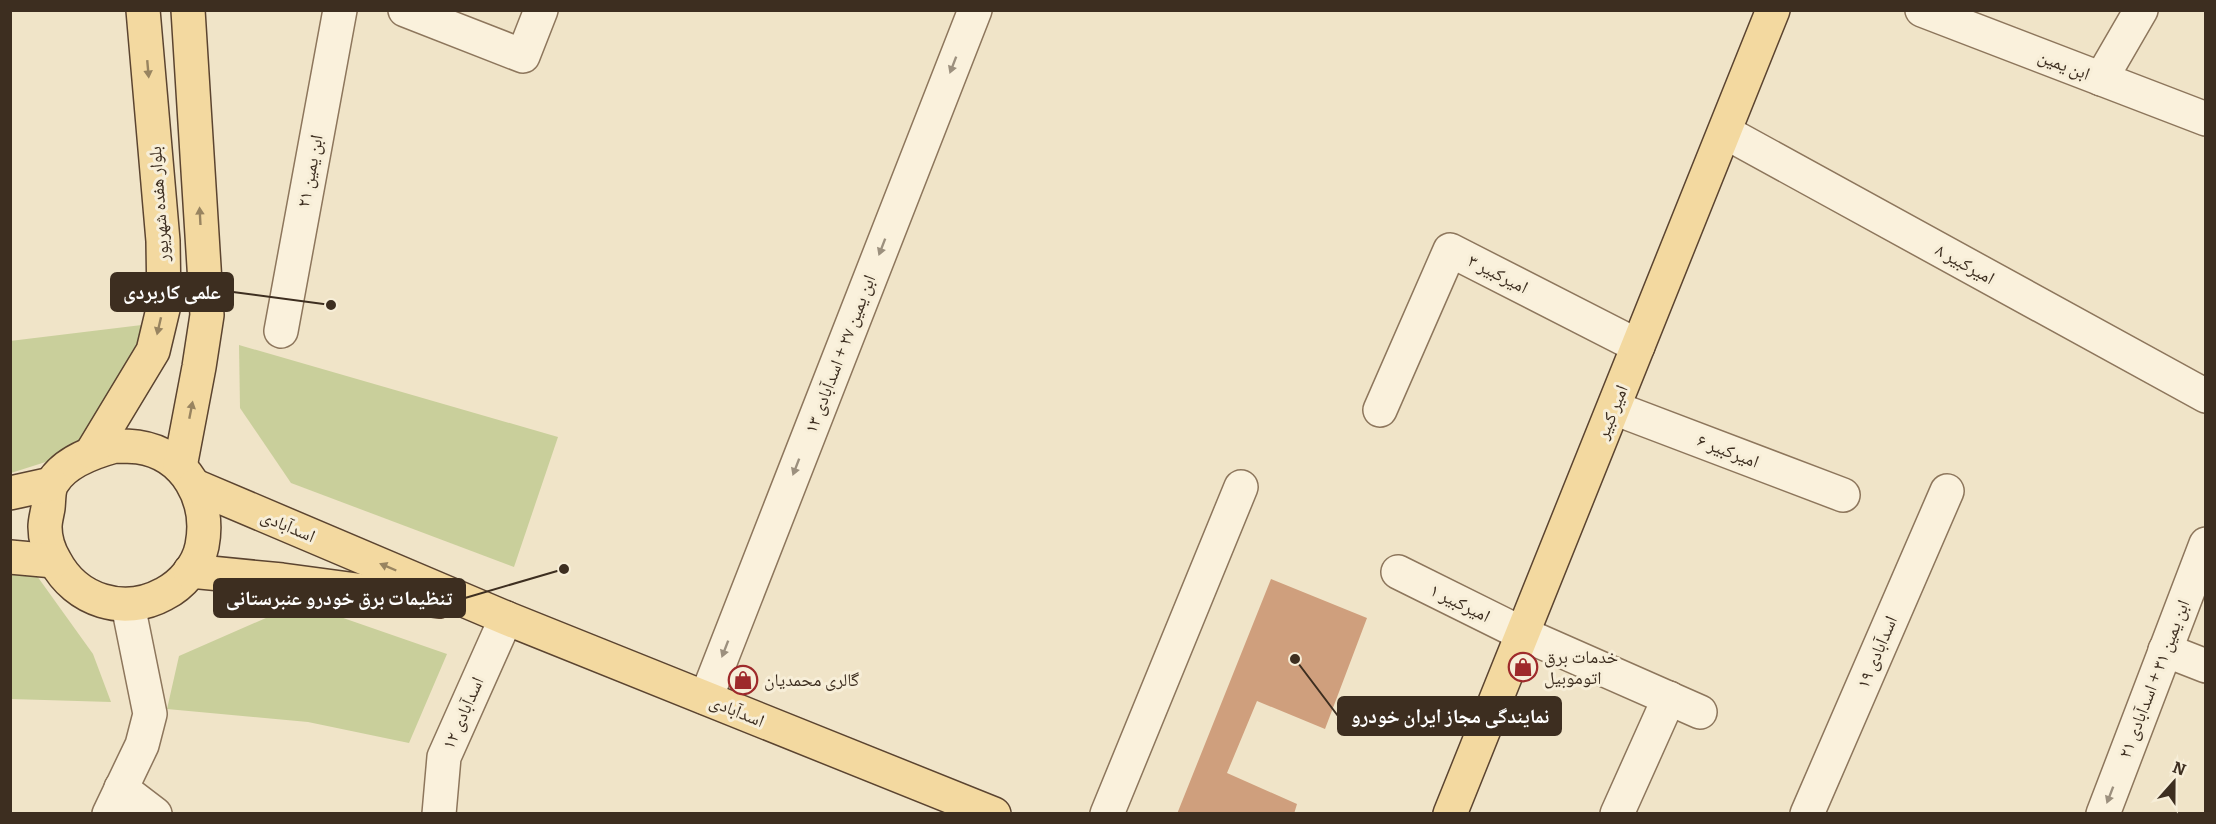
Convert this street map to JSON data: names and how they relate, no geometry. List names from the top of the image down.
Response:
{
  "streets": {
    "main road": ["بلوار هفده شهریور", "امیر کبیر", "اسدآبادی"],
    "street": [
      "ابن یمین",
      "ابن یمین ۲۱",
      "امیرکبیر ۸",
      "امیرکبیر ۳",
      "ابن یمین ۲۷ + اسدآبادی ۱۳",
      "امیرکبیر ۶",
      "امیرکبیر ۱",
      "اسدآبادی ۱۹",
      "ابن یمین ۳۱ + اسدآبادی ۲۱",
      "اسدآبادی ۱۲"
    ]
  },
  "crossings": [
    ["بلوار هفده شهریور", "اسدآبادی"],
    ["امیرکبیر ۸", "امیر کبیر"],
    ["امیرکبیر ۳", "امیر کبیر"],
    ["ابن یمین ۲۷ + اسدآبادی ۱۳", "اسدآبادی"],
    ["امیر کبیر", "امیرکبیر ۶"],
    ["امیر کبیر", "امیرکبیر ۱"],
    ["اسدآبادی", "اسدآبادی ۱۲"]
  ],
  "one_way": ["ابن یمین ۲۷ + اسدآبادی ۱۳", "ابن یمین ۳۱ + اسدآبادی ۲۱"],
  "places": {
    "other": ["علمی کاربردی", "تنظیمات برق خودرو عنبرستانی", "نمایندگی مجاز ایران خودرو"],
    "shop": ["خدمات برق اتوموبیل", "گالری محمدیان"]
  },
  "north": "top"
}
